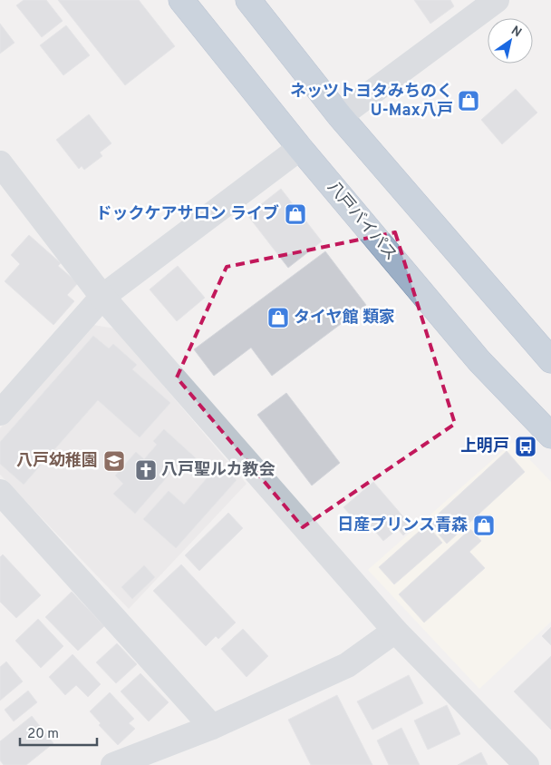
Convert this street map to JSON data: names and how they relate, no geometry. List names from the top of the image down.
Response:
{
  "streets": {
    "highway": ["八戸バイパス"]
  },
  "places": {
    "shop": [
      "ネッツトヨタみちのく U-Max八戸",
      "ドックケアサロン ライブ",
      "タイヤ館 類家",
      "日産プリンス青森"
    ],
    "bus stop": ["上明戸"],
    "school or university": ["八戸幼稚園"],
    "church": ["八戸聖ルカ教会"]
  },
  "scale_bar": "20 m",
  "north": "top right"
}
